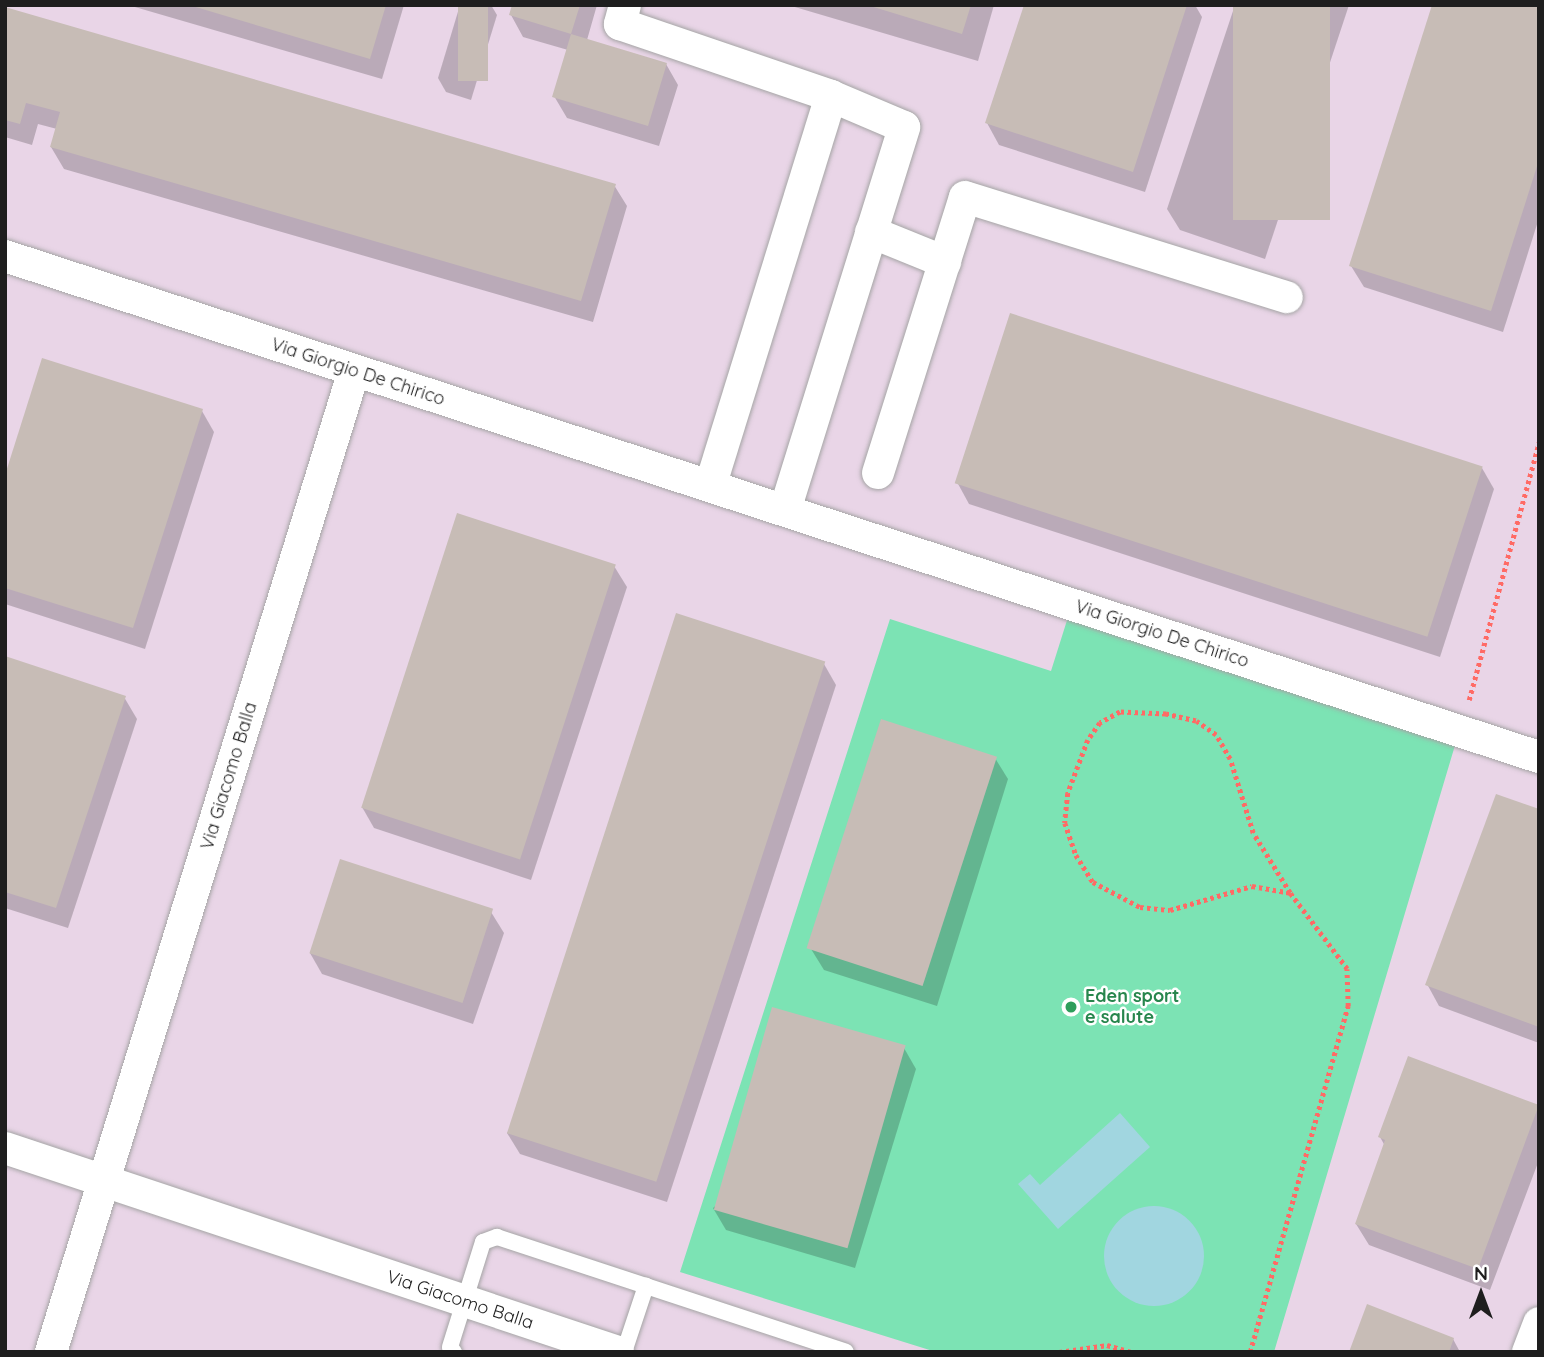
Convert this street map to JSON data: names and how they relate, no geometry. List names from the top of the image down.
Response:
{
  "streets": {
    "street": ["Via Giorgio De Chirico", "Via Giacomo Balla"]
  },
  "crossings": [
    ["Via Giorgio De Chirico", "Via Giacomo Balla"]
  ],
  "places": ["Eden sport e salute"],
  "north": "top"
}
